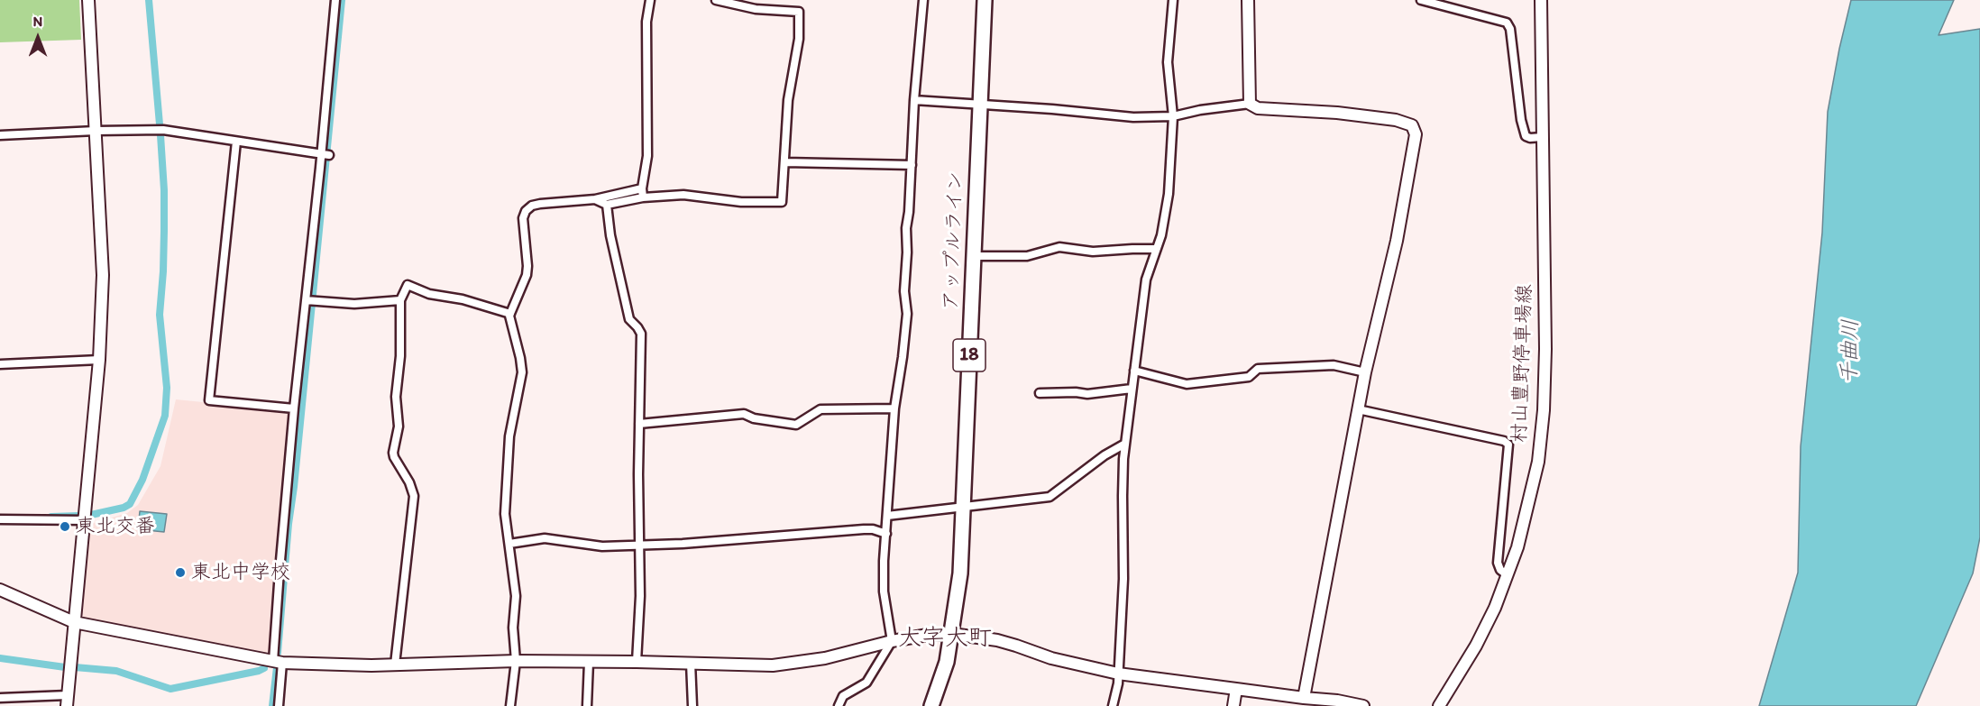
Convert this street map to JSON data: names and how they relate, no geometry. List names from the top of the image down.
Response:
{
  "streets": {
    "highway": ["アップルライン", "18"],
    "street": ["村山豊野停車場線"]
  },
  "districts": ["大字大町"],
  "water": ["千曲川"],
  "places": ["東北交番", "東北中学校"],
  "north": "top"
}
